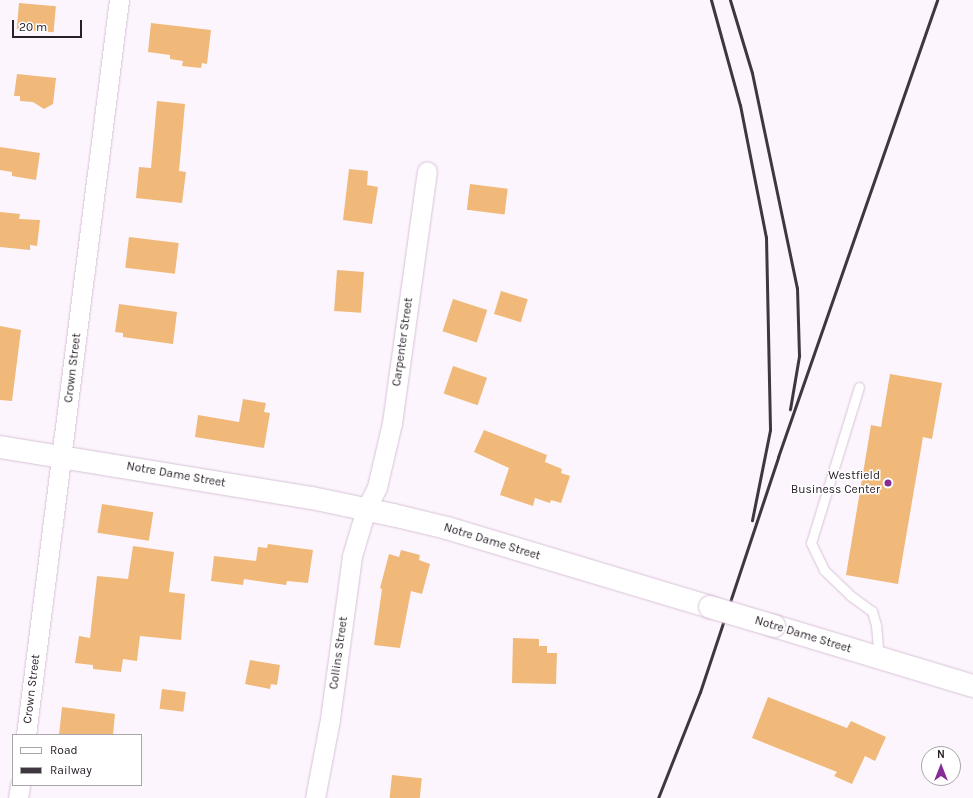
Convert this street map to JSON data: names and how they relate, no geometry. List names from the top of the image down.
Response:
{
  "streets": {
    "main road": ["Notre Dame Street"],
    "street": ["Carpenter Street", "Crown Street", "Collins Street"]
  },
  "crossings": [
    ["Carpenter Street", "Notre Dame Street"],
    ["Carpenter Street", "Collins Street"],
    ["Crown Street", "Notre Dame Street"],
    ["Notre Dame Street", "Collins Street"]
  ],
  "places": ["Westfield Business Center"],
  "legend": ["Road", "Railway"],
  "scale_bar": "20 m",
  "north": "top"
}
